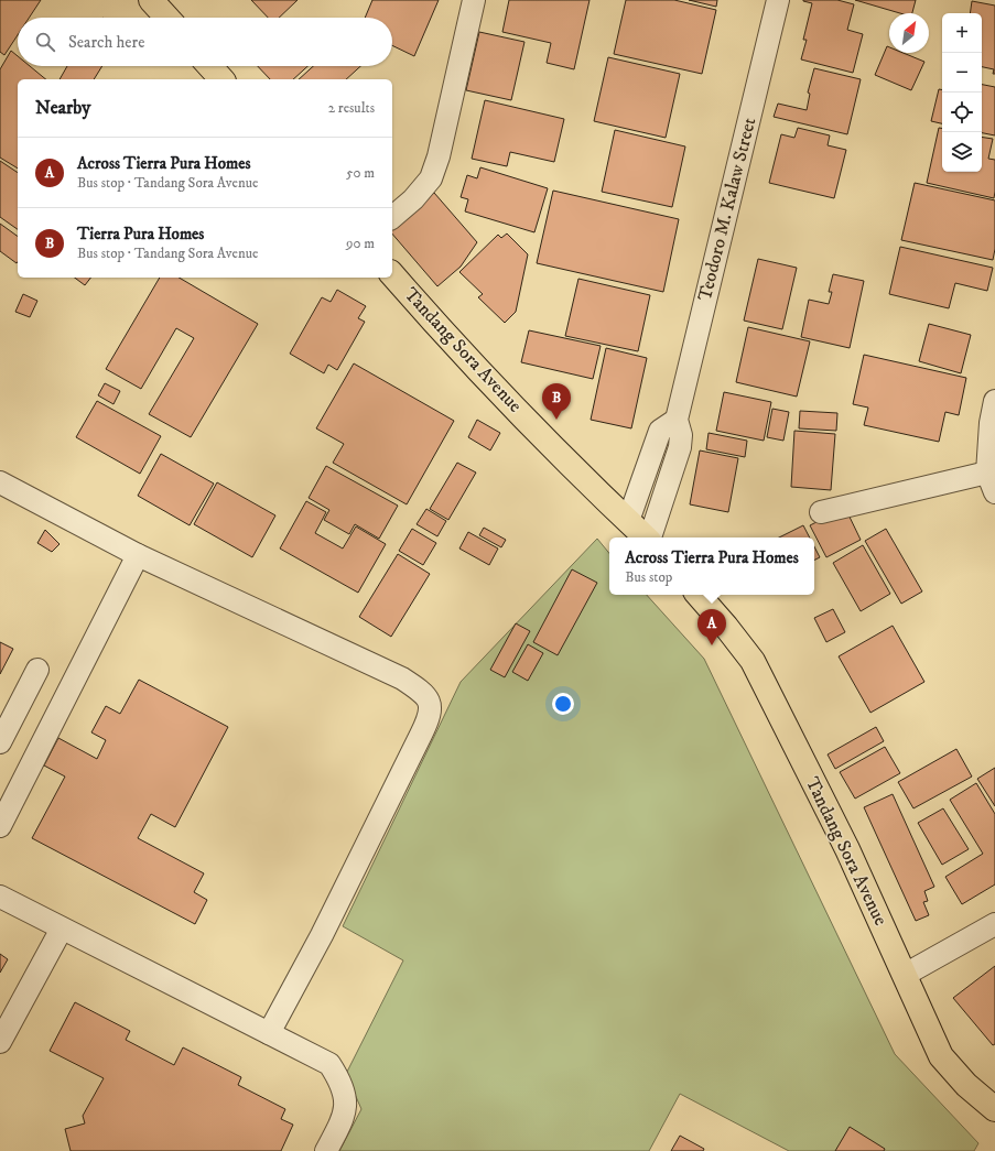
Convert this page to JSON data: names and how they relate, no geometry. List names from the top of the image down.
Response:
{
  "streets": {
    "main road": ["Tandang Sora Avenue"],
    "street": ["Teodoro M. Kalaw Street"]
  },
  "north": "top right",
  "page": {
    "map_buttons": ["+", "−"],
    "search": "Search here",
    "heading": ["Nearby", "2 results"],
    "list": [
      {
        "mark": "A",
        "name": "Across Tierra Pura Homes",
        "note": "Bus stop · Tandang Sora Avenue",
        "value": "50 m"
      },
      {
        "mark": "B",
        "name": "Tierra Pura Homes",
        "note": "Bus stop · Tandang Sora Avenue",
        "value": "90 m"
      }
    ],
    "pins": ["B", "A"],
    "popup": ["Across Tierra Pura Homes", "Bus stop"]
  }
}
